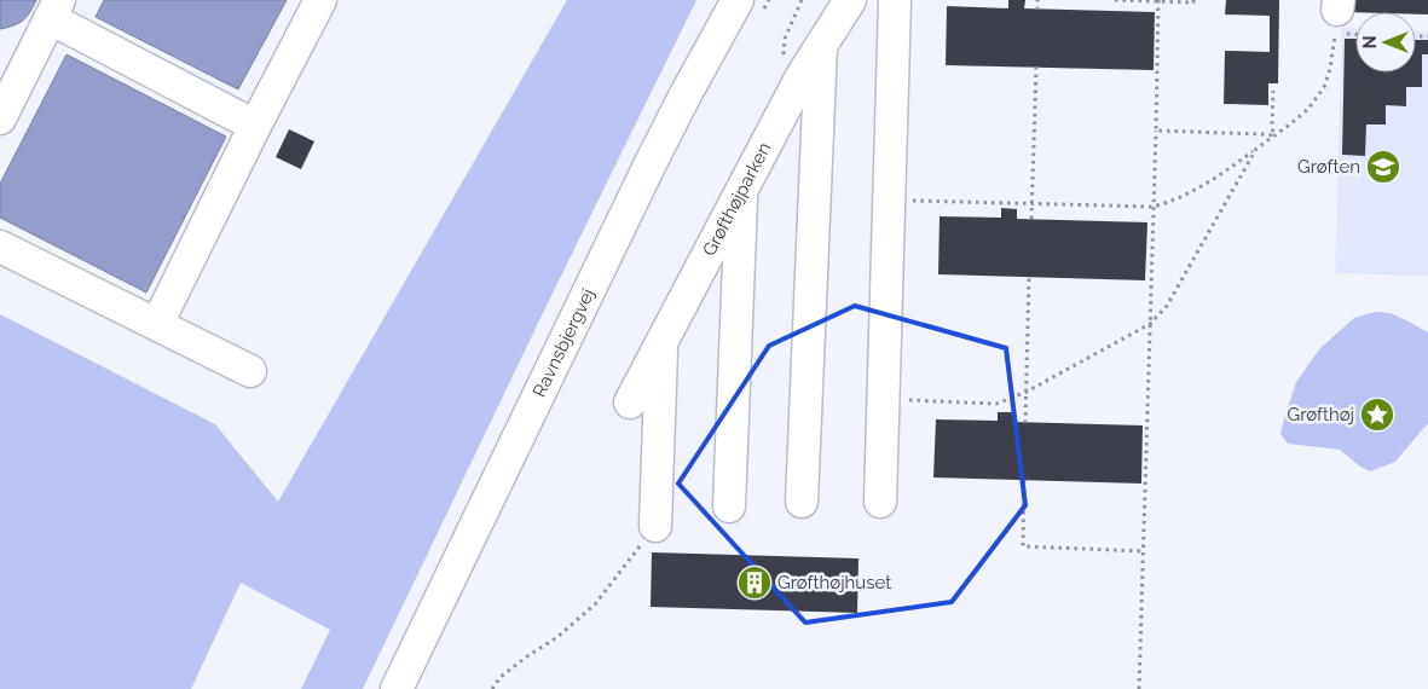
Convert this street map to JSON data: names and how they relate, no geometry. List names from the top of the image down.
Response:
{
  "streets": {
    "street": ["Grøfthøjparken", "Ravnsbjergvej"]
  },
  "places": {
    "school or university": ["Grøften"],
    "place": ["Grøfthøj"],
    "building": ["Grøfthøjhuset"]
  },
  "north": "left"
}
